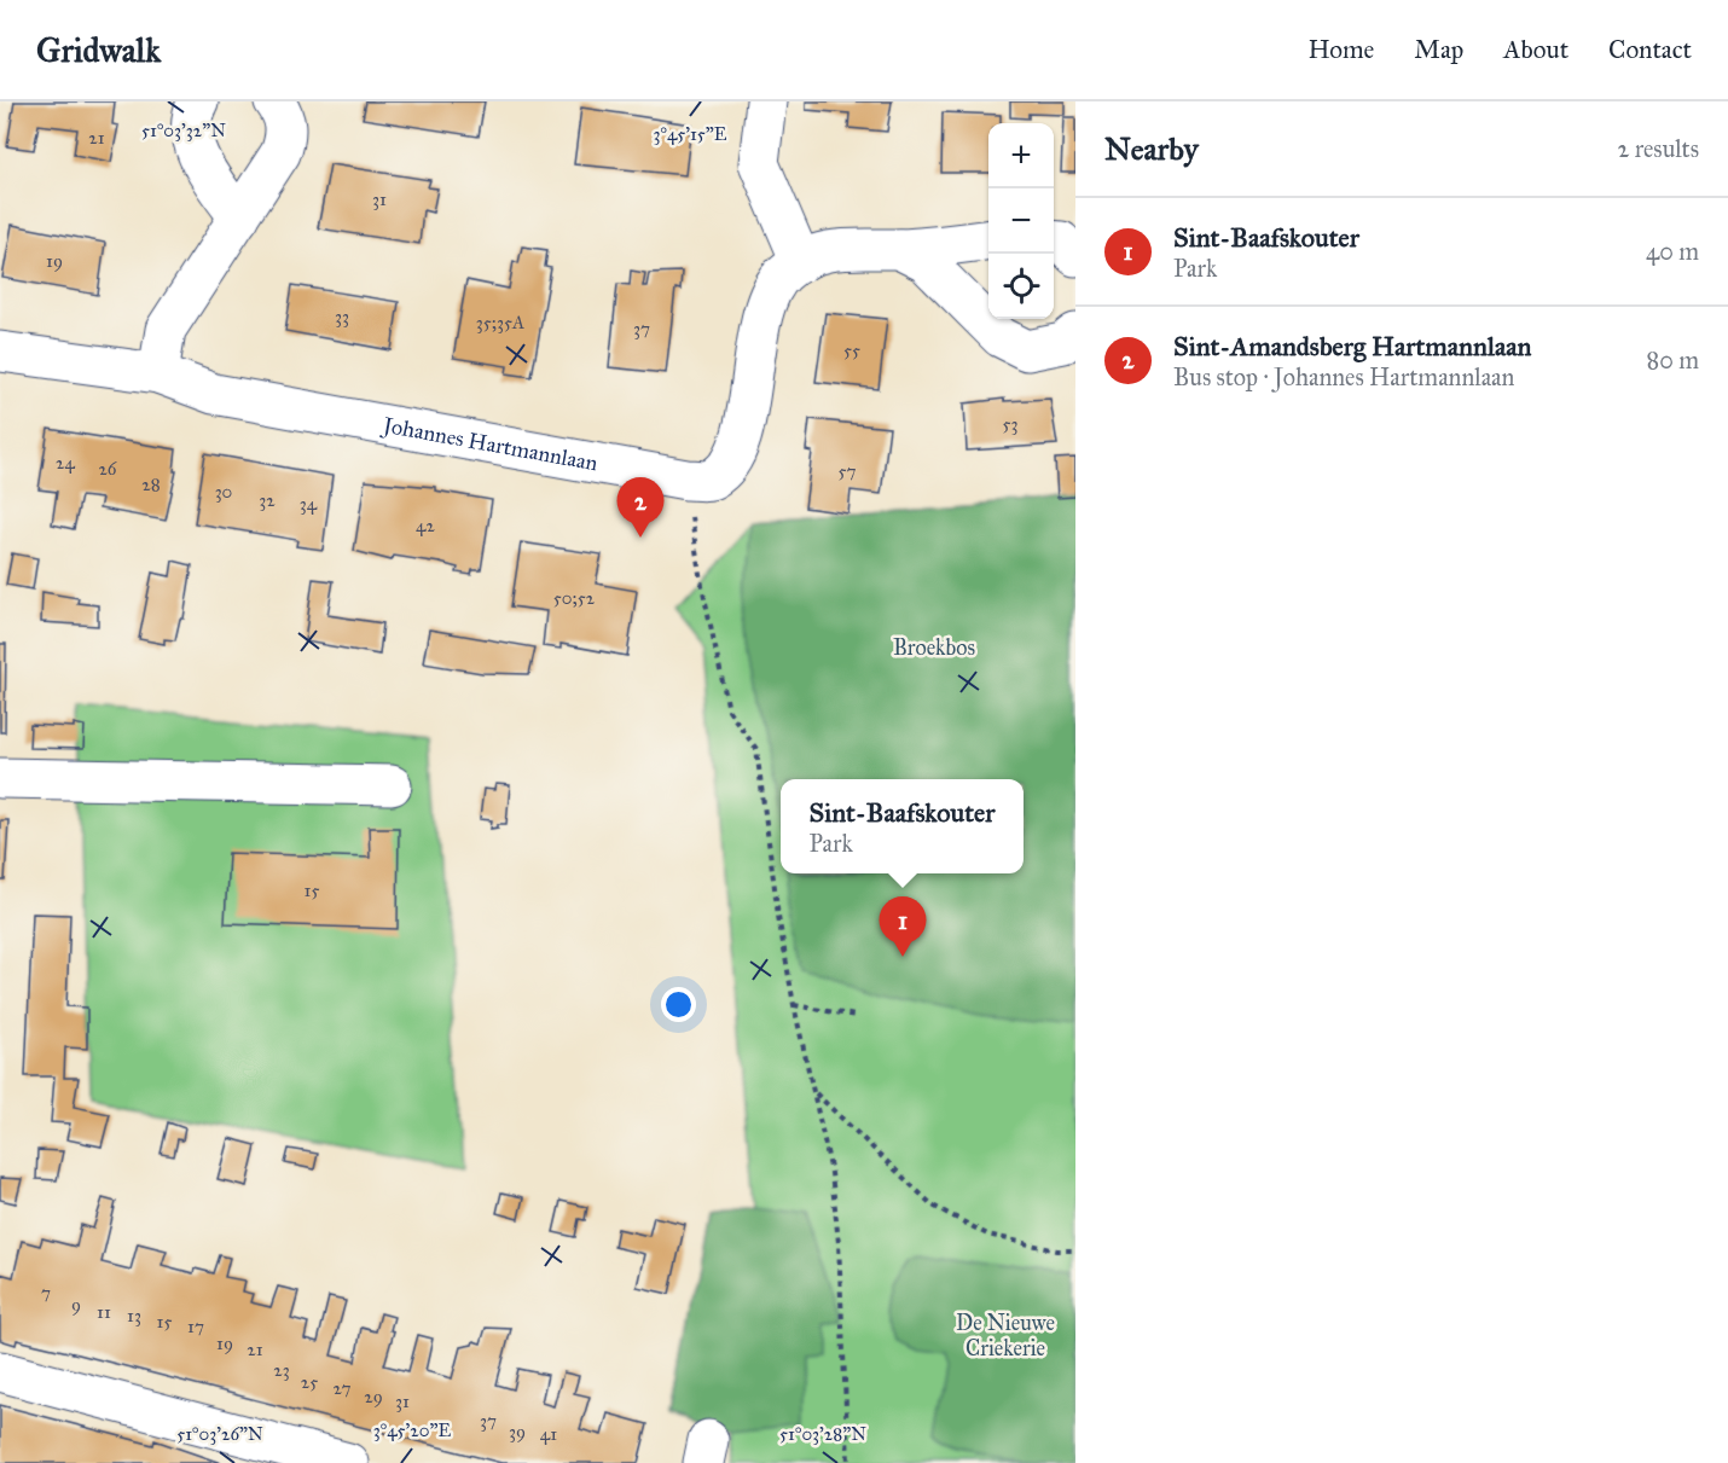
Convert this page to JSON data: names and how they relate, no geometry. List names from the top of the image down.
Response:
{
  "streets": {
    "street": ["Johannes Hartmannlaan"]
  },
  "parks": ["Broekbos", "De Nieuwe Criekerie"],
  "house_numbers": [
    "21",
    "31",
    "19",
    "33",
    "35;35A",
    "37",
    "55",
    "53",
    "24",
    "26",
    "57",
    "28",
    "30",
    "32",
    "34",
    "42",
    "50;52",
    "15",
    "7",
    "9",
    "11",
    "13",
    "15",
    "17",
    "19",
    "21",
    "23",
    "25",
    "27",
    "29",
    "31",
    "37",
    "39",
    "41"
  ],
  "page": {
    "header": "Gridwalk",
    "nav": [
      "Home",
      "Map",
      "About",
      "Contact"
    ],
    "heading": ["Nearby", "2 results"],
    "map_buttons": ["+", "−"],
    "list": [
      {
        "mark": "1",
        "name": "Sint-Baafskouter",
        "note": "Park",
        "value": "40 m"
      },
      {
        "mark": "2",
        "name": "Sint-Amandsberg Hartmannlaan",
        "note": "Bus stop · Johannes Hartmannlaan",
        "value": "80 m"
      }
    ],
    "pins": ["2", "1"],
    "popup": ["Sint-Baafskouter", "Park"]
  },
  "coordinates": [
    "51°03'32\"N",
    "3°45'15\"E",
    "3°45'20\"E",
    "51°03'26\"N",
    "51°03'28\"N"
  ]
}
